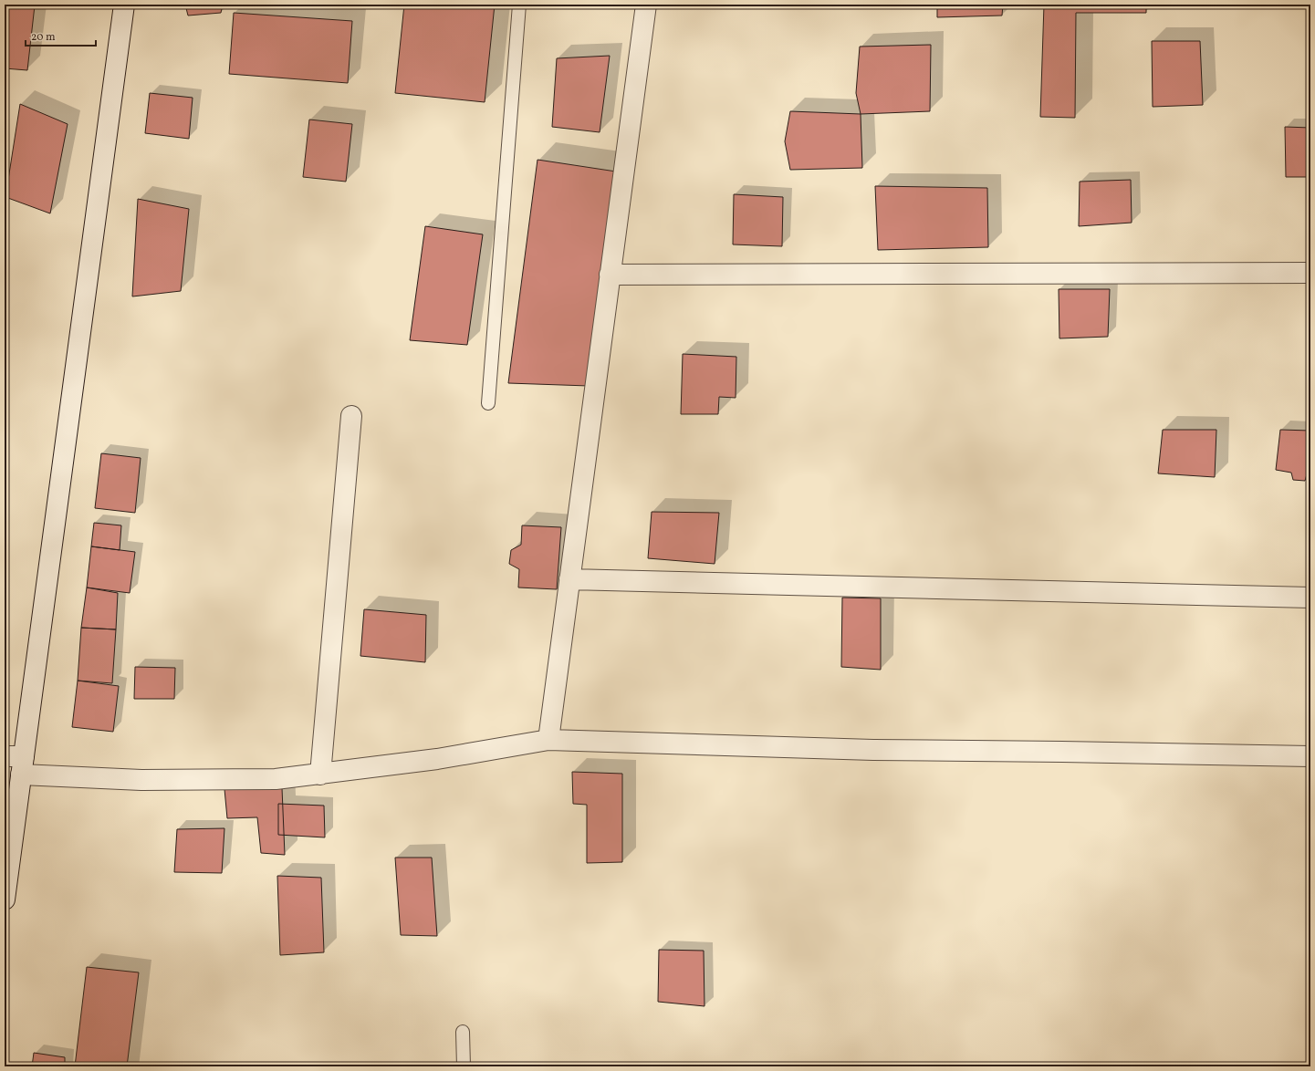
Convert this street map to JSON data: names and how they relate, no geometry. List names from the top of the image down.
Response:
{
  "scale_bar": "20 m"
}
